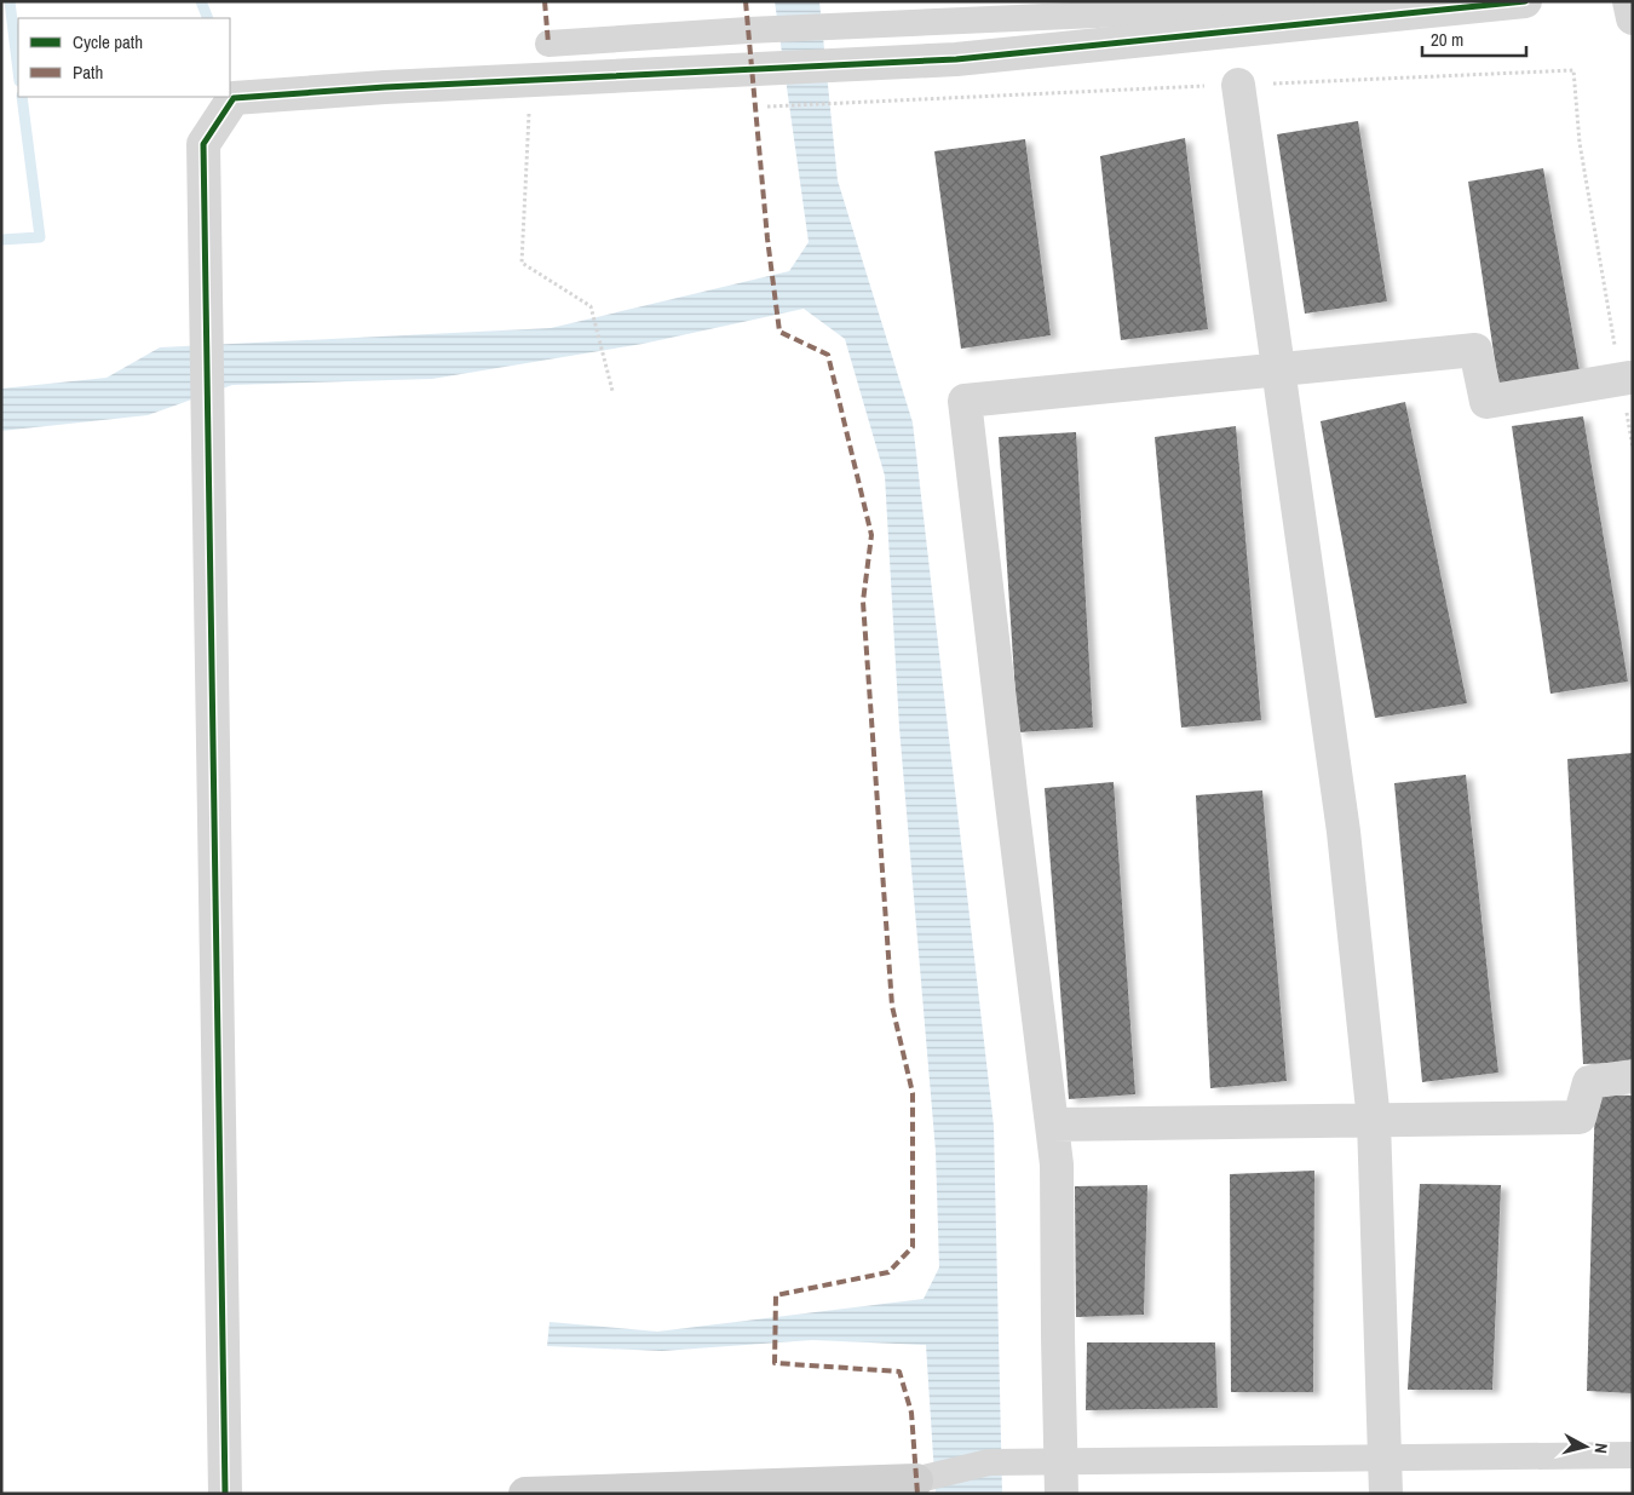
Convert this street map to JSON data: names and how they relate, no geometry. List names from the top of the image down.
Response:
{
  "legend": ["Cycle path", "Path"],
  "scale_bar": "20 m",
  "north": "right"
}
